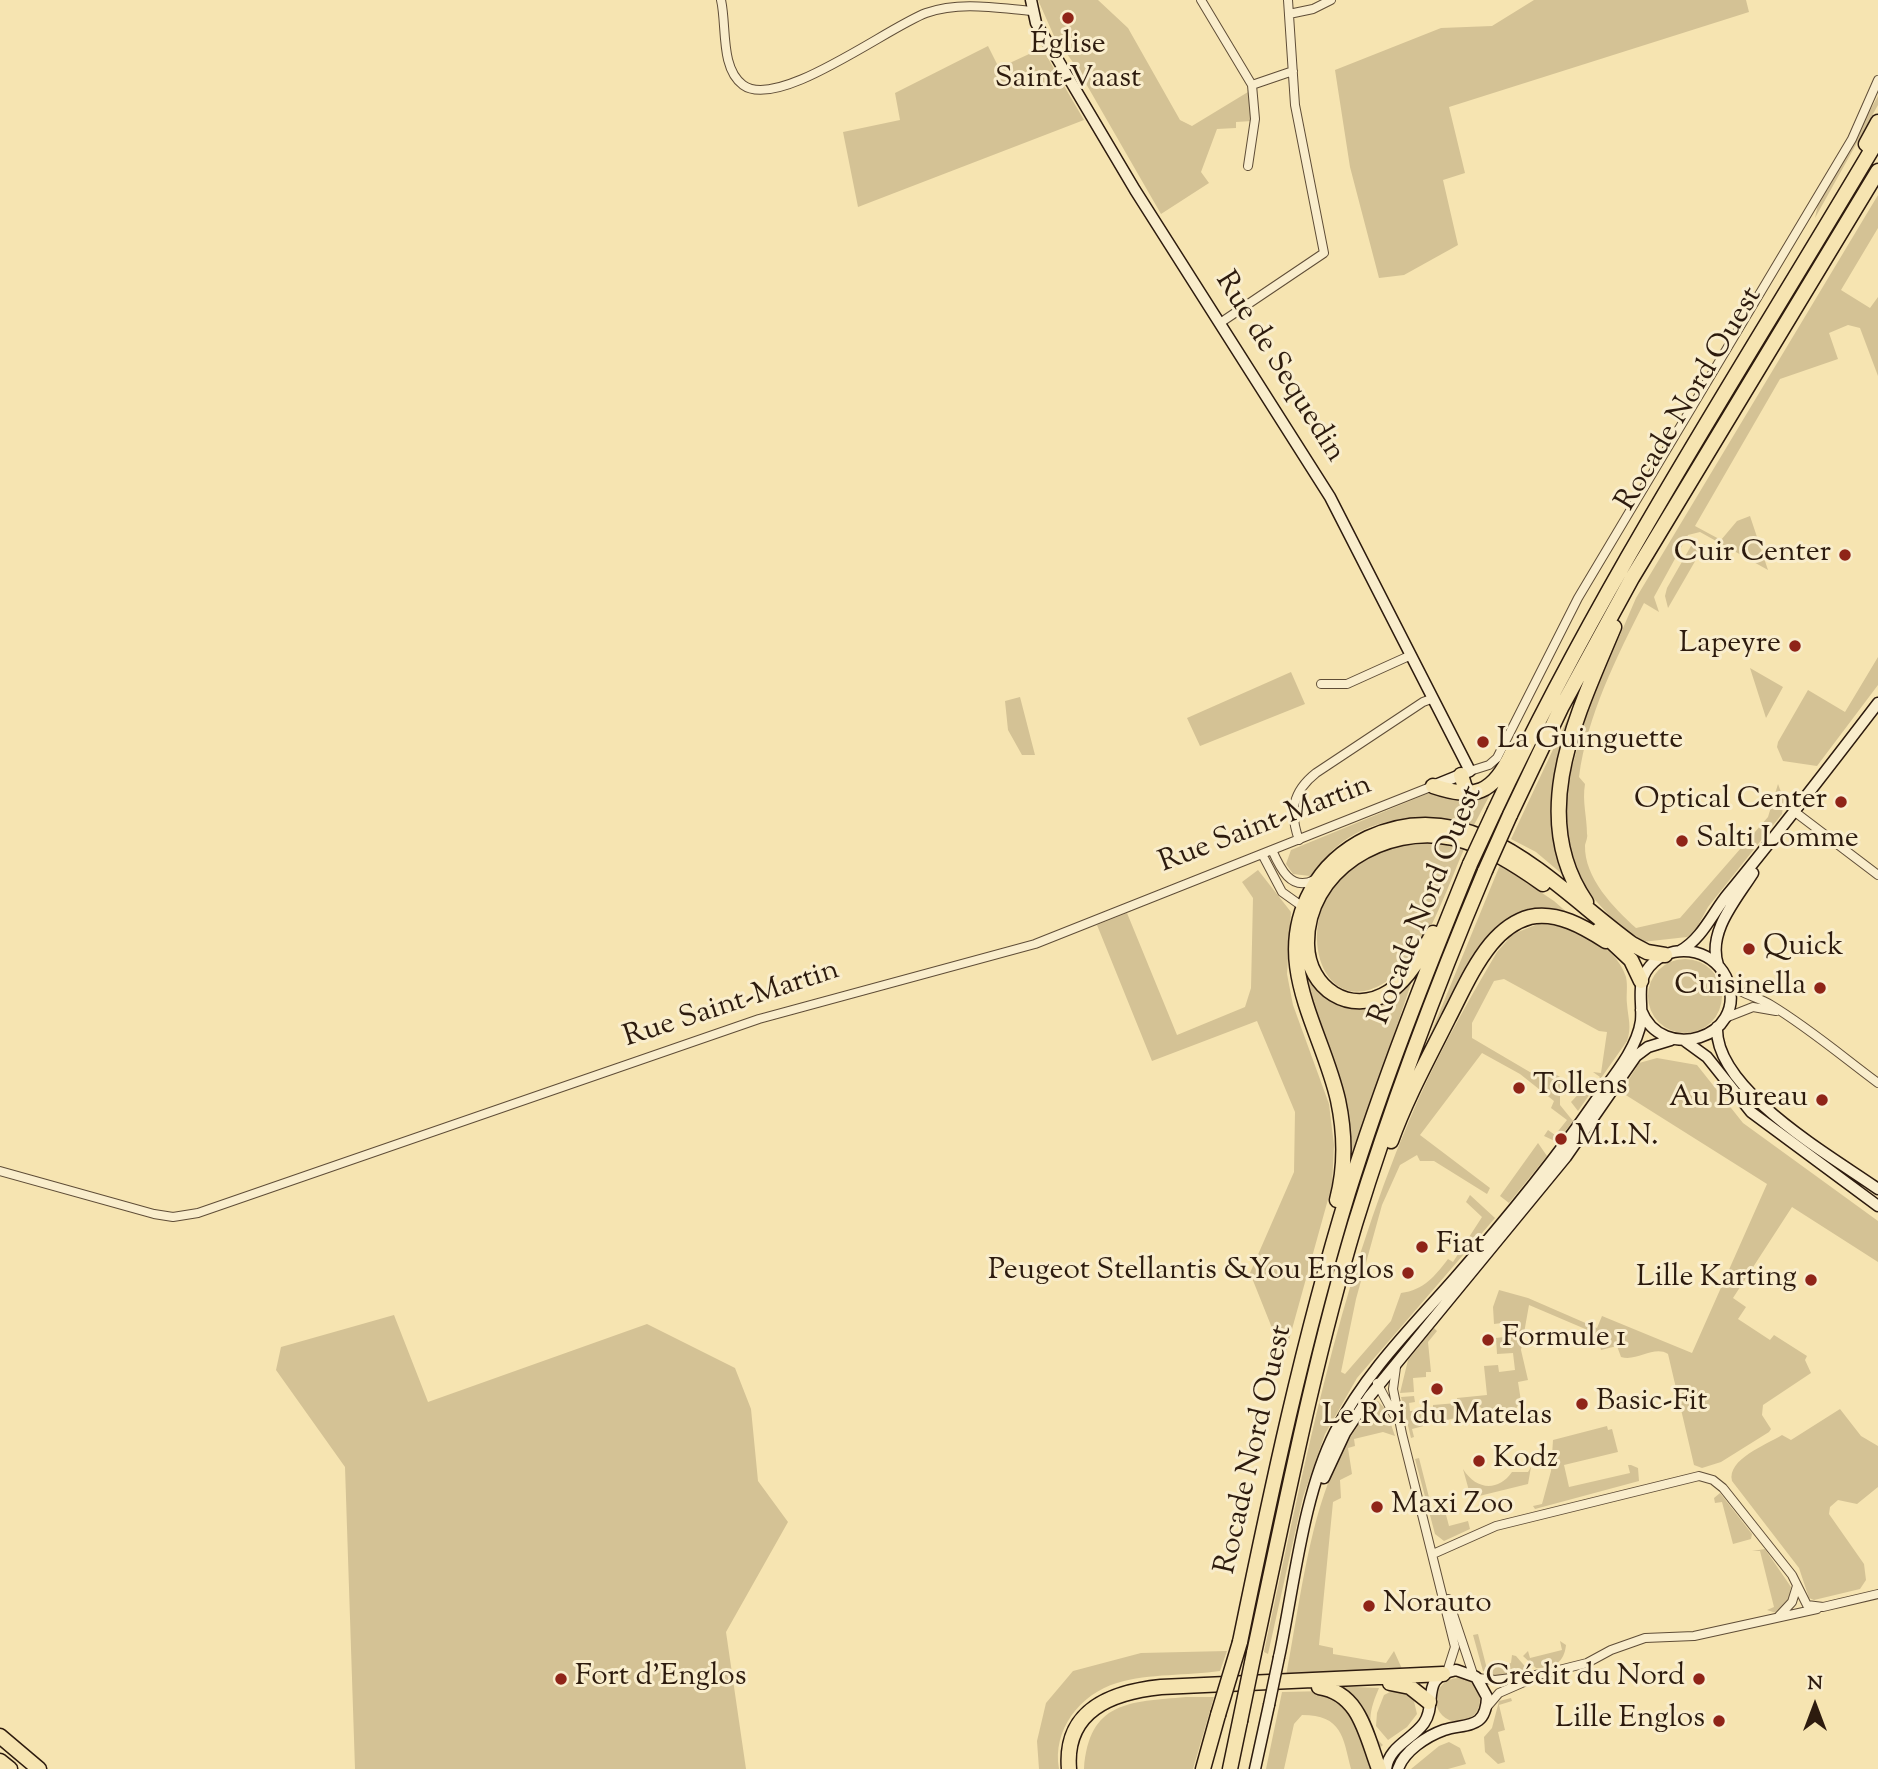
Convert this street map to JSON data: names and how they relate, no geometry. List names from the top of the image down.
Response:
{
  "streets": {
    "highway": ["Rocade Nord Ouest"],
    "main road": ["Rue de Sequedin", "Rue Saint-Martin"]
  },
  "crossings": [
    ["Rue de Sequedin", "Rue Saint-Martin"]
  ],
  "places": [
    "Église Saint-Vaast",
    "Cuir Center",
    "Lapeyre",
    "La Guinguette",
    "Optical Center",
    "Salti Lomme",
    "Quick",
    "Cuisinella",
    "Tollens",
    "Au Bureau",
    "M.I.N.",
    "Fiat",
    "Peugeot Stellantis &You Englos",
    "Lille Karting",
    "Formule 1",
    "Le Roi du Matelas",
    "Basic-Fit",
    "Kodz",
    "Maxi Zoo",
    "Norauto",
    "Fort d'Englos",
    "Crédit du Nord",
    "Lille Englos"
  ],
  "north": "top"
}
